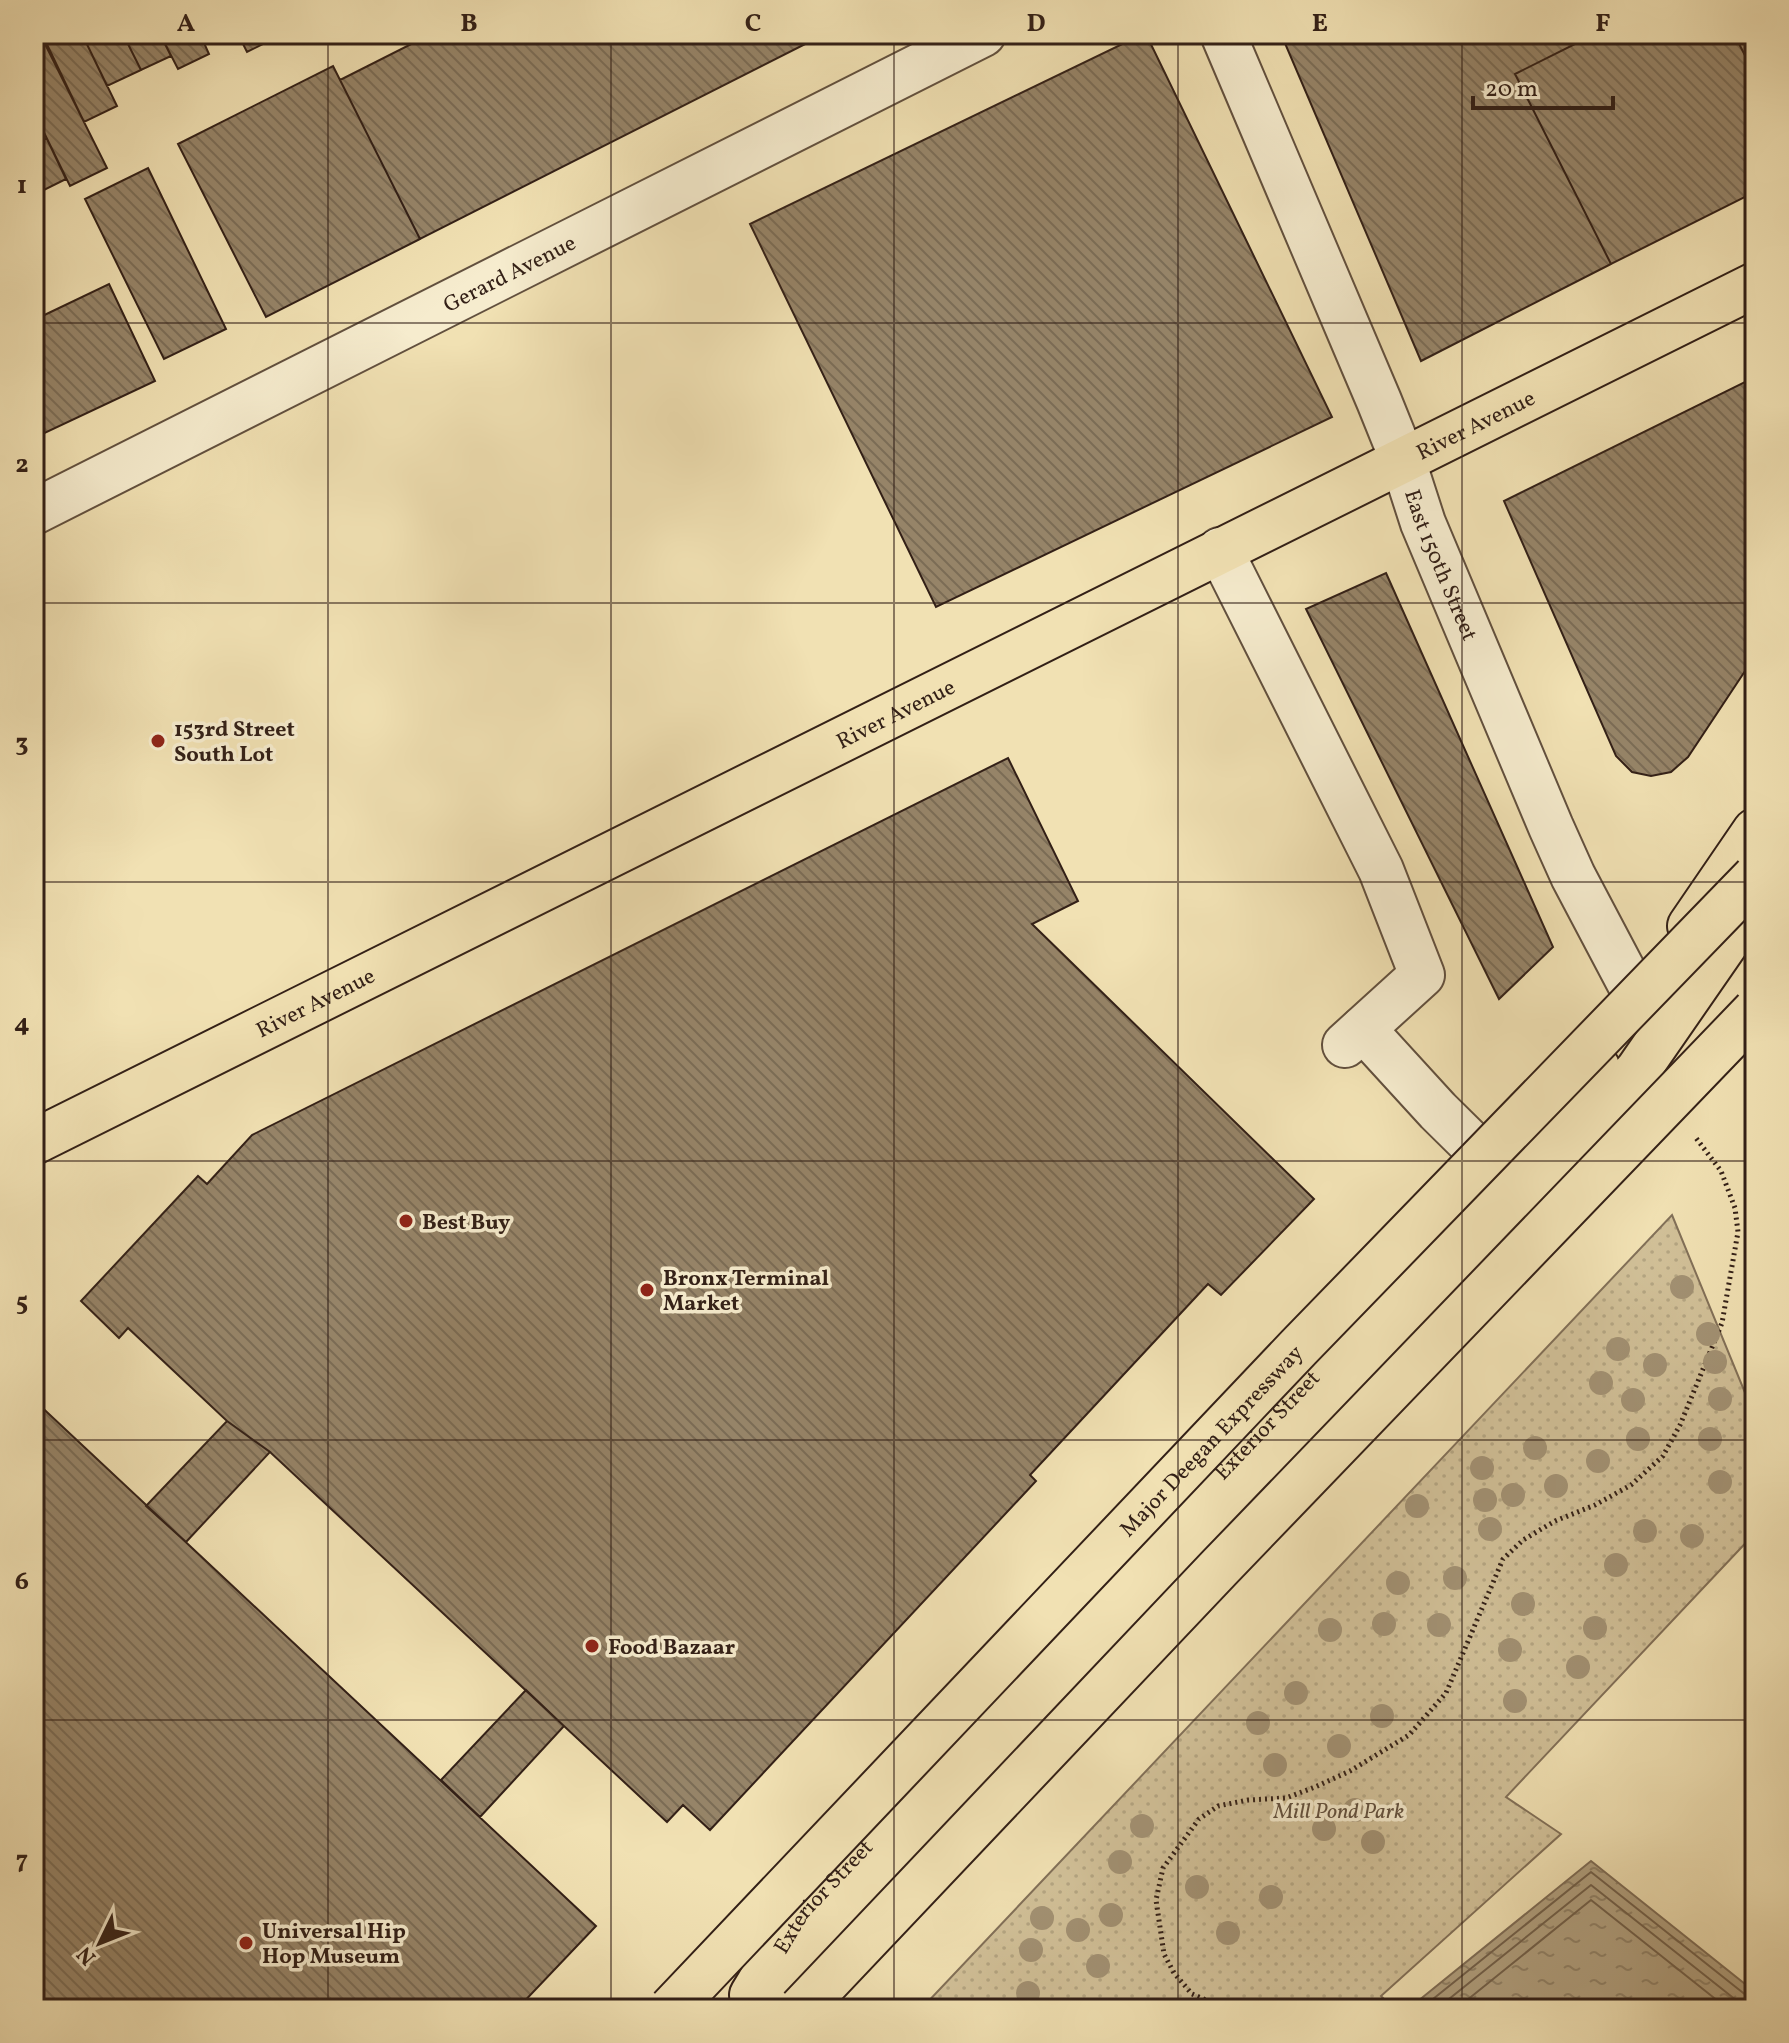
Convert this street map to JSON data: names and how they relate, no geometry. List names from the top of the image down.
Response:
{
  "streets": {
    "main road": ["River Avenue", "Exterior Street", "Major Deegan Expressway"],
    "street": ["Gerard Avenue", "East 150th Street"]
  },
  "crossings": [
    ["River Avenue", "East 150th Street"],
    ["East 150th Street", "Exterior Street"]
  ],
  "parks": ["Mill Pond Park"],
  "places": [
    "153rd Street South Lot",
    "Best Buy",
    "Bronx Terminal Market",
    "Food Bazaar",
    "Universal Hip Hop Museum"
  ],
  "scale_bar": "20 m",
  "north": "bottom left",
  "grid": {
    "columns": [
      "A",
      "B",
      "C",
      "D",
      "E",
      "F"
    ],
    "rows": [
      "1",
      "2",
      "3",
      "4",
      "5",
      "6",
      "7"
    ]
  }
}
